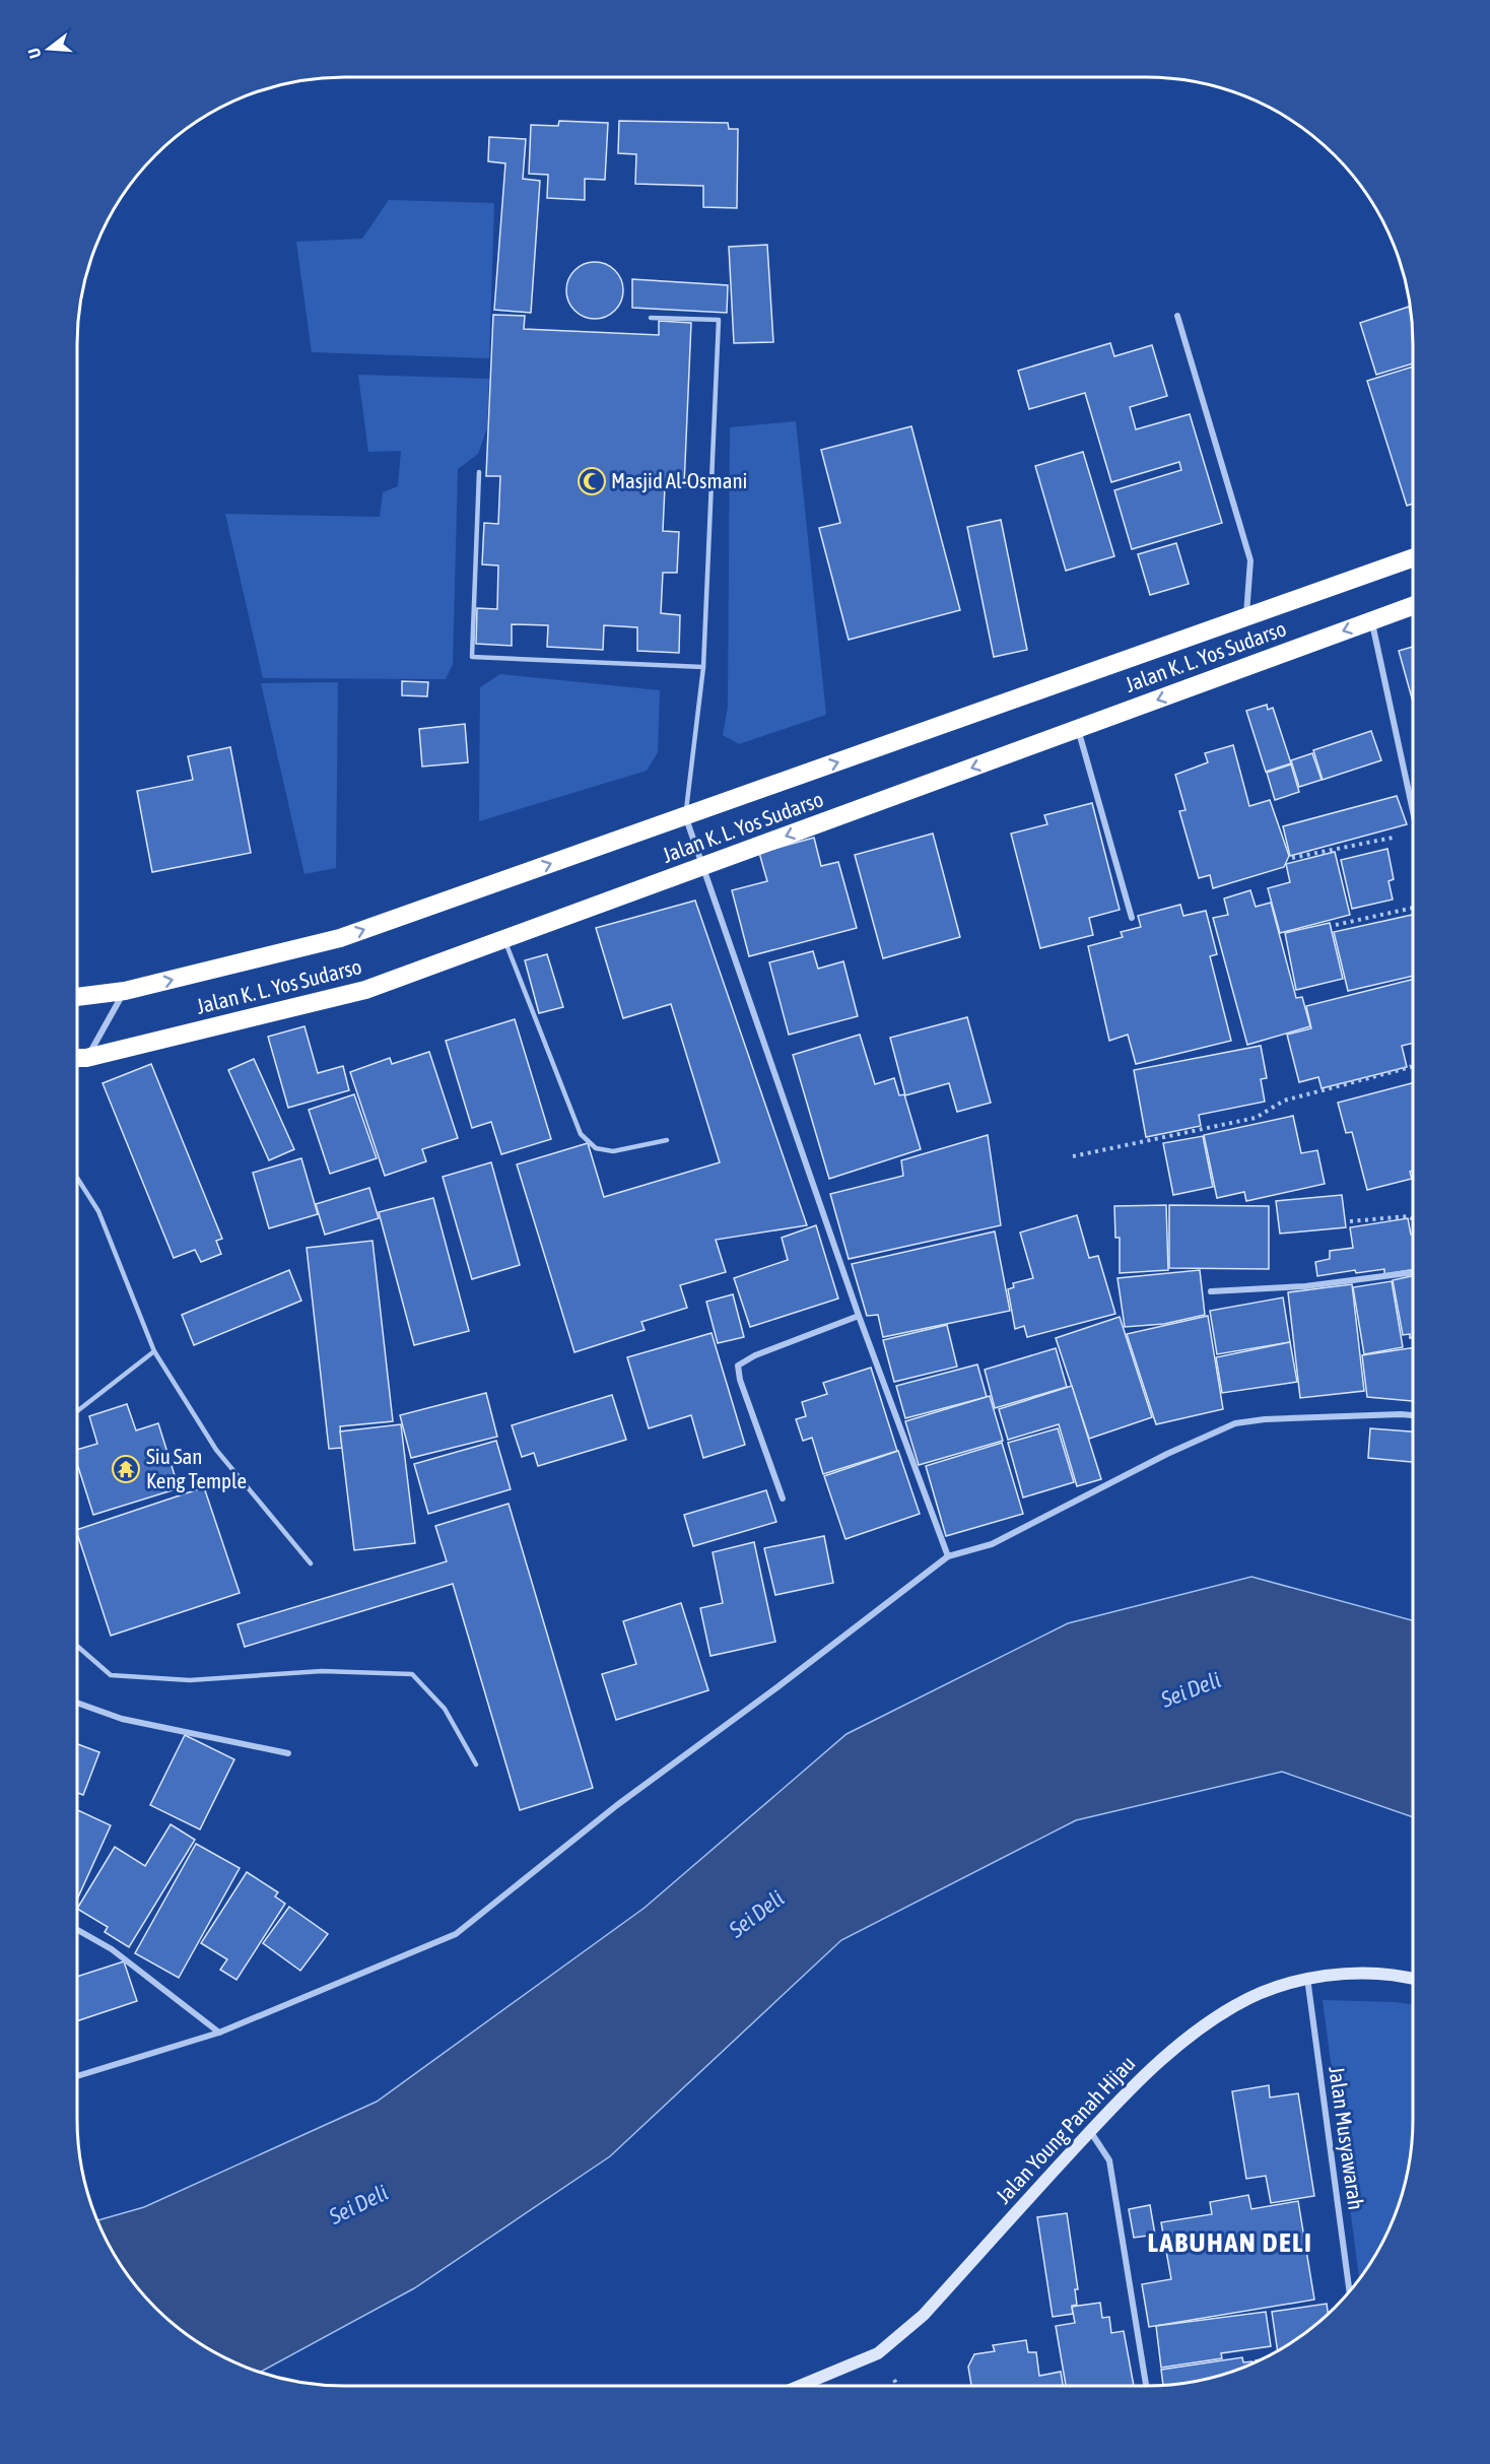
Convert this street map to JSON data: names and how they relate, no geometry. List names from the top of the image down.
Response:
{
  "streets": {
    "highway": ["Jalan K. L. Yos Sudarso"],
    "street": ["Jalan Young Panah Hijau", "Jalan Musyawarah"]
  },
  "crossings": [
    ["Jalan Young Panah Hijau", "Jalan Musyawarah"]
  ],
  "districts": ["LABUHAN DELI"],
  "water": ["Sei Deli"],
  "places": {
    "mosque": ["Masjid Al-Osmani"],
    "temple": ["Siu San Keng Temple"]
  },
  "north": "left"
}
